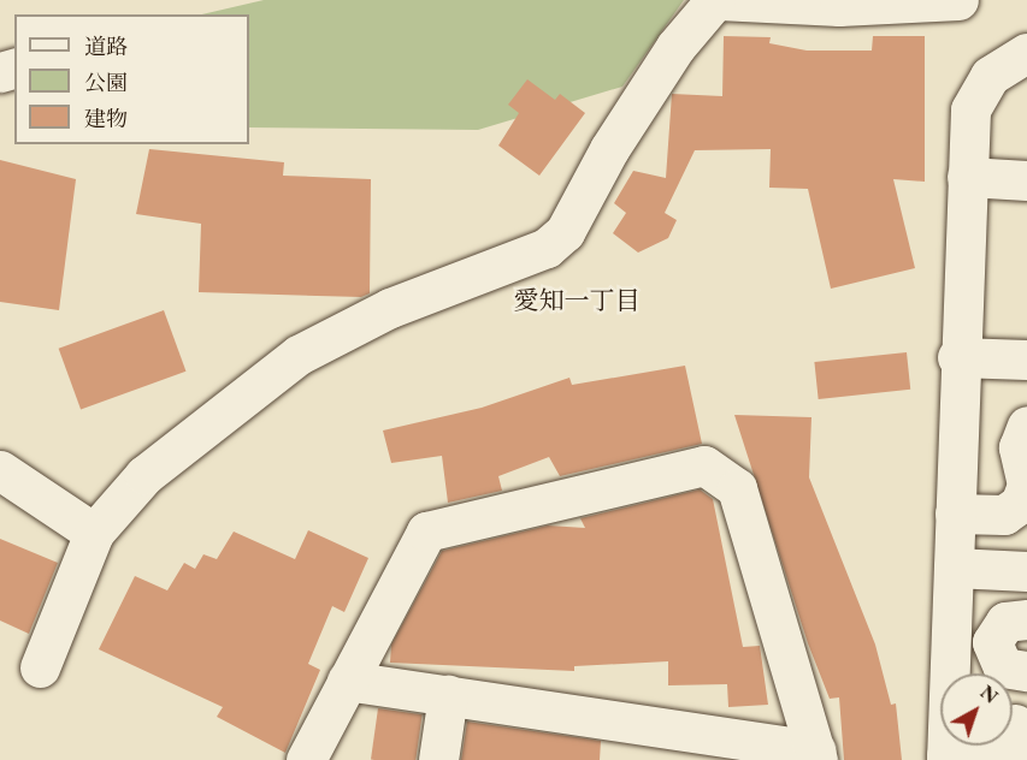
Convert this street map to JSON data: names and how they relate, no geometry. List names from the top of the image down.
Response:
{
  "districts": ["愛知一丁目"],
  "legend": ["道路", "公園", "建物"],
  "north": "top right"
}
